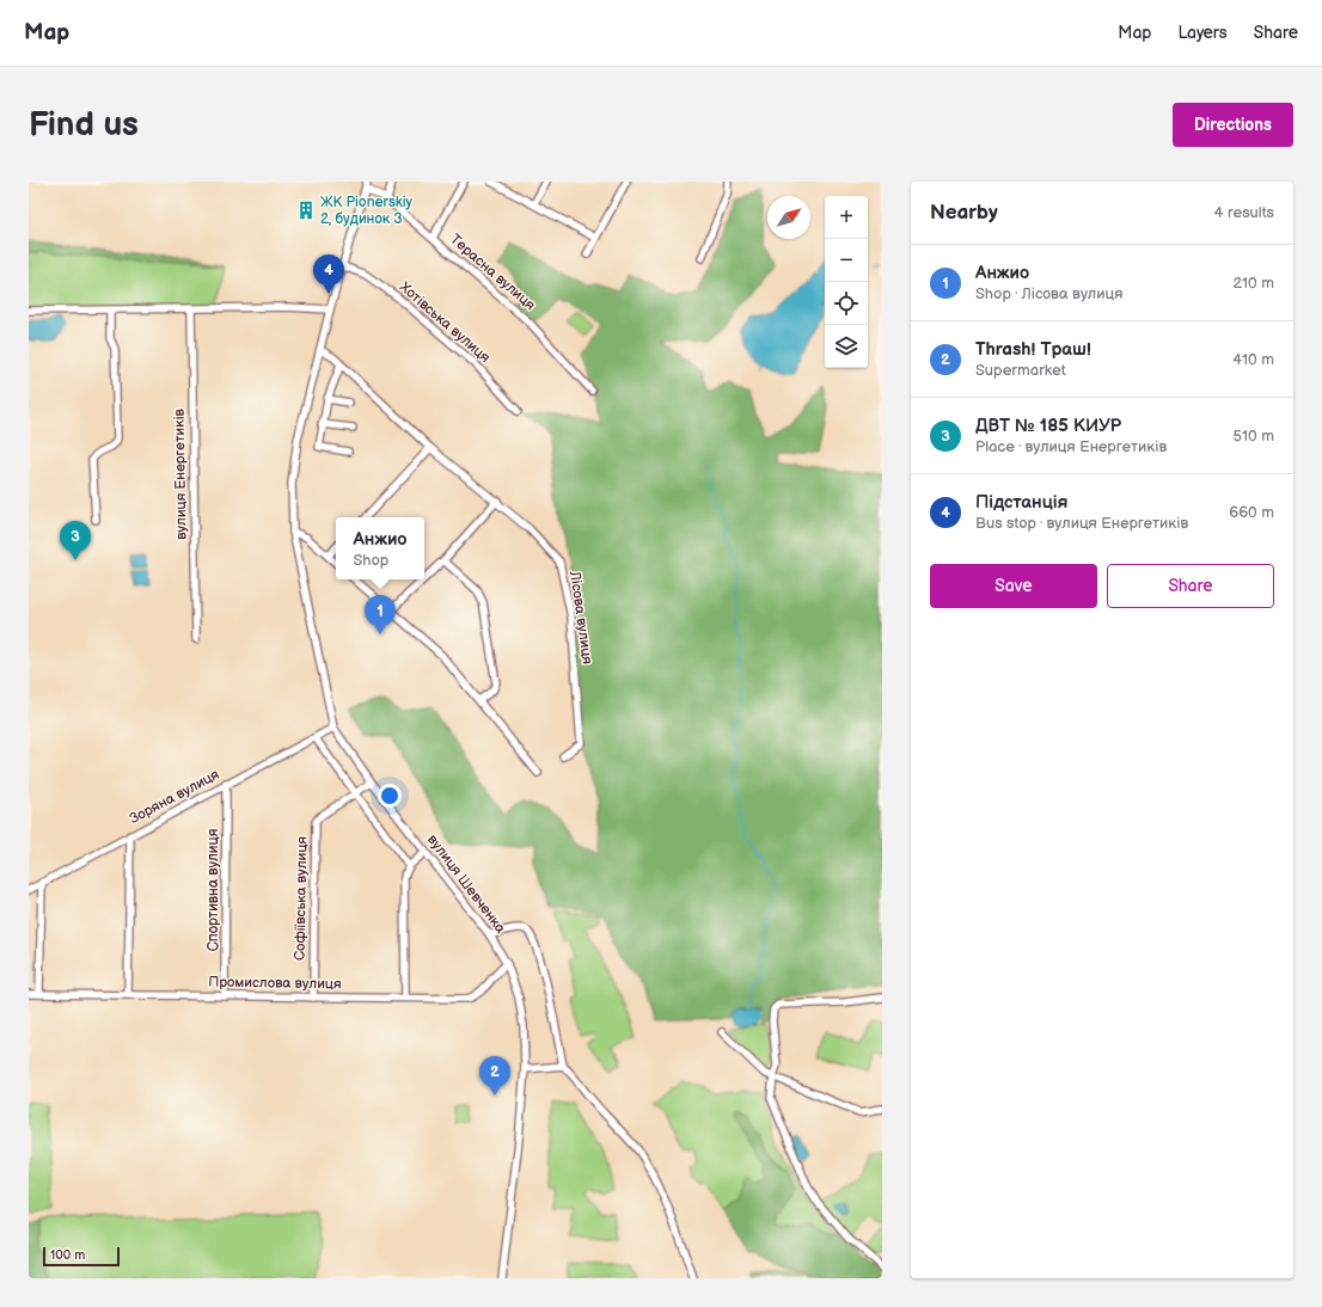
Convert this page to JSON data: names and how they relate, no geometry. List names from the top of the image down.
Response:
{
  "streets": {
    "street": [
      "Терасна вулиця",
      "Хотівська вулиця",
      "вулиця Енергетиків",
      "Лісова вулиця",
      "Зоряна вулиця",
      "вулиця Шевченка",
      "Спортивна вулиця",
      "Софіївська вулиця",
      "Промислова вулиця"
    ]
  },
  "crossings": [
    ["Терасна вулиця", "вулиця Шевченка"],
    ["Хотівська вулиця", "вулиця Шевченка"],
    ["Лісова вулиця", "вулиця Шевченка"],
    ["Зоряна вулиця", "вулиця Шевченка"],
    ["Зоряна вулиця", "Спортивна вулиця"],
    ["вулиця Шевченка", "Промислова вулиця"],
    ["Спортивна вулиця", "Промислова вулиця"],
    ["Софіївська вулиця", "Промислова вулиця"]
  ],
  "places": {
    "building": ["ЖК Pionerskiy 2, будинок 3"]
  },
  "scale_bar": "100 m",
  "north": "top right",
  "page": {
    "header": "Map",
    "nav": ["Map", "Layers", "Share"],
    "buttons": [
      "Directions",
      ["Save", "Share"]
    ],
    "title": "Find us",
    "heading": ["Nearby", "4 results"],
    "map_buttons": ["+", "−"],
    "list": [
      {
        "mark": "1",
        "name": "Анжио",
        "note": "Shop · Лісова вулиця",
        "value": "210 m"
      },
      {
        "mark": "2",
        "name": "Thrash! Траш!",
        "note": "Supermarket",
        "value": "410 m"
      },
      {
        "mark": "3",
        "name": "ДВТ № 185 КИУР",
        "note": "Place · вулиця Енергетиків",
        "value": "510 m"
      },
      {
        "mark": "4",
        "name": "Підстанція",
        "note": "Bus stop · вулиця Енергетиків",
        "value": "660 m"
      }
    ],
    "pins": [
      "4",
      "3",
      "1",
      "2"
    ],
    "popup": ["Анжио", "Shop"],
    "scale": "100 m"
  }
}
